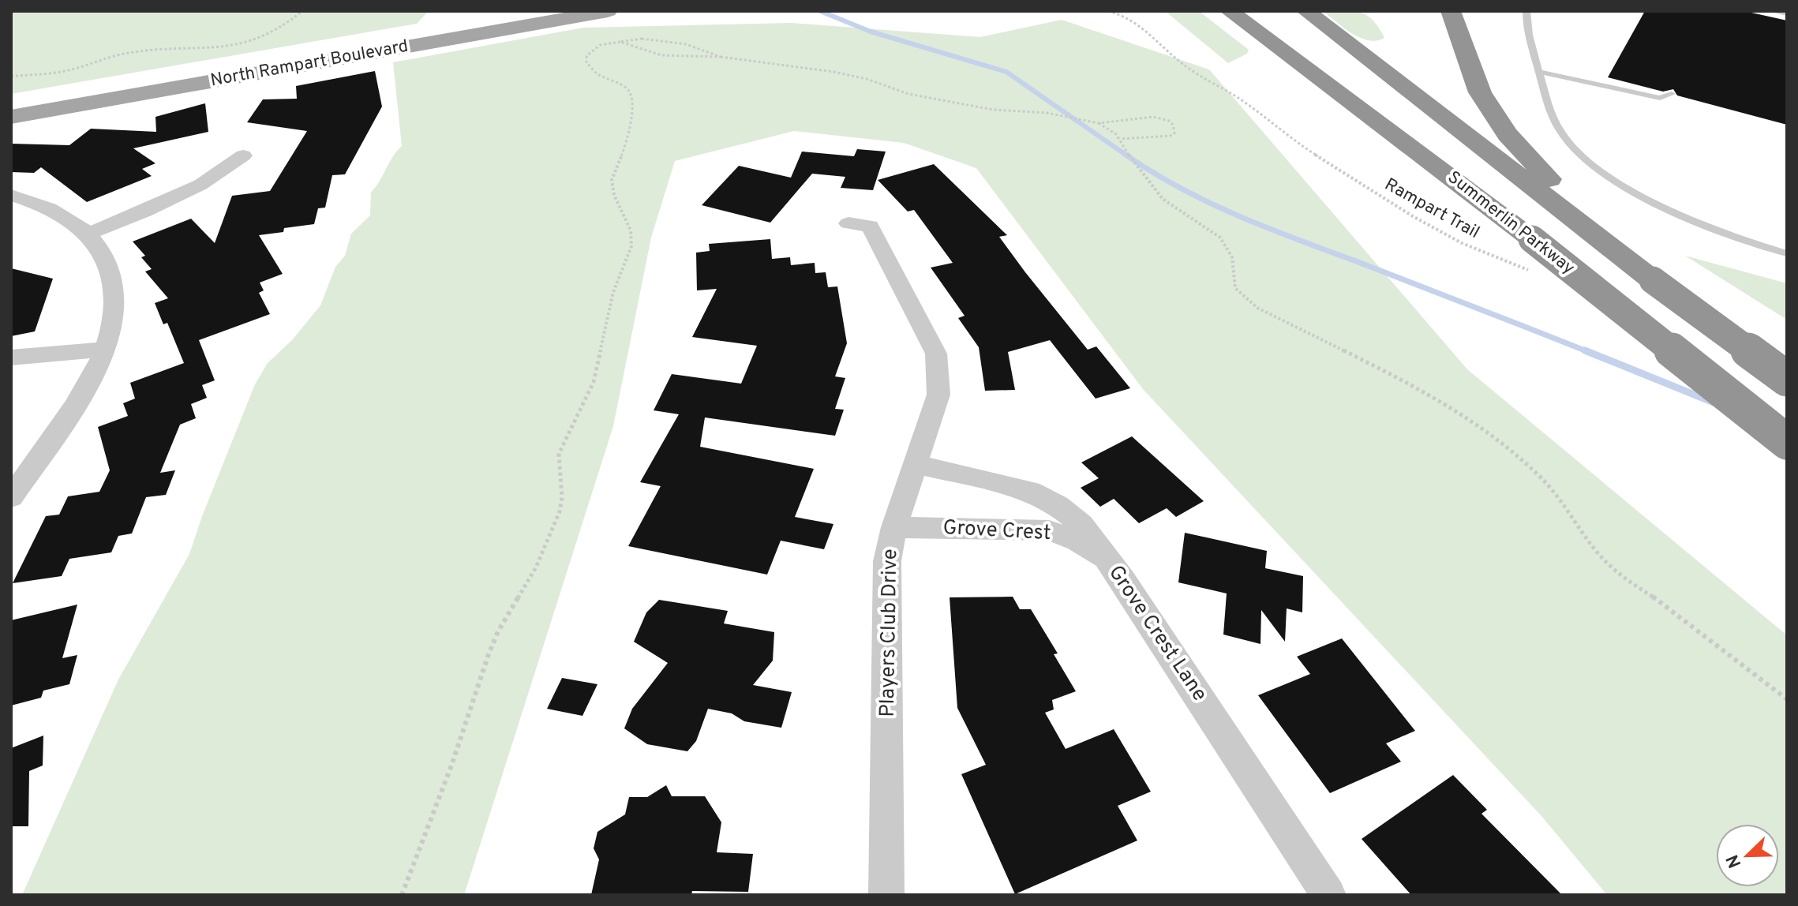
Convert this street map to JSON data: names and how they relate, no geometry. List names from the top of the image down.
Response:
{
  "streets": {
    "highway": ["Summerlin Parkway"],
    "main road": ["North Rampart Boulevard"],
    "street": ["Grove Crest", "Players Club Drive", "Grove Crest Lane"],
    "path": ["Rampart Trail"]
  },
  "crossings": [
    ["Grove Crest", "Players Club Drive"],
    ["Grove Crest", "Grove Crest Lane"],
    ["Players Club Drive", "Grove Crest Lane"]
  ],
  "north": "bottom left"
}
